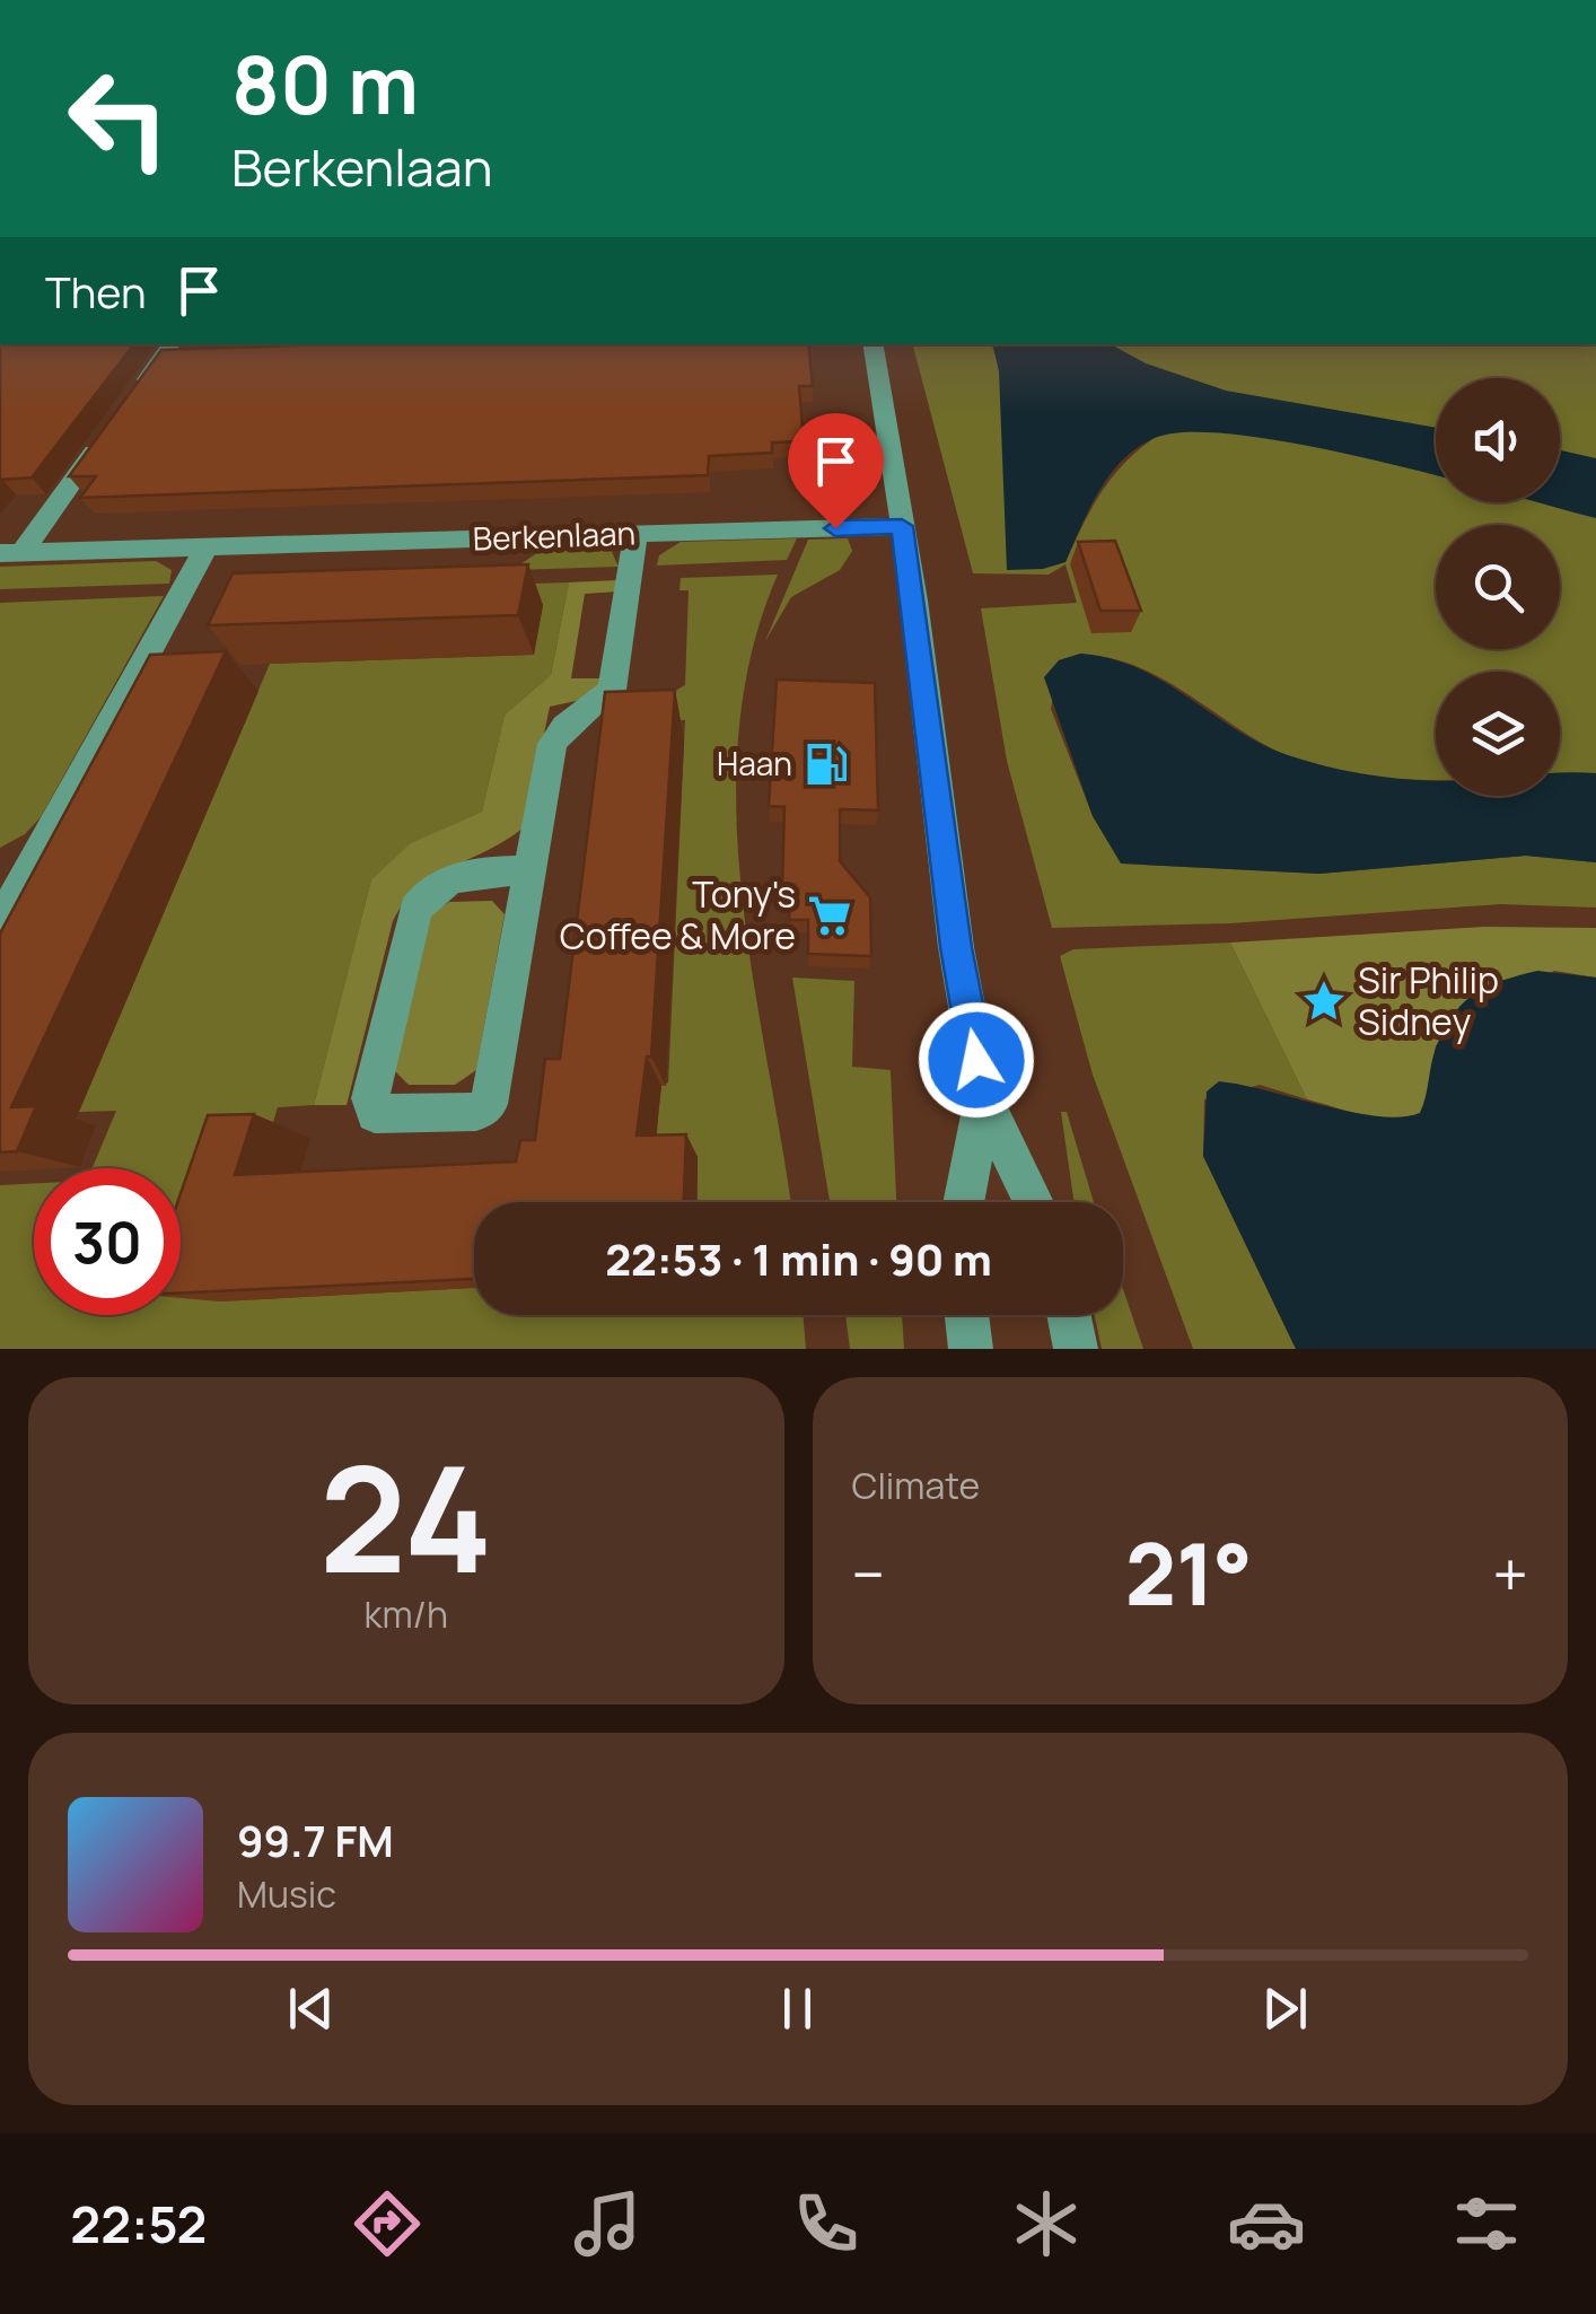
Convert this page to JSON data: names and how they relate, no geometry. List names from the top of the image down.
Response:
{
  "streets": {
    "street": ["Berkenlaan"]
  },
  "places": {
    "fuel station": ["Haan"],
    "supermarket": ["Tony's Coffee & More"],
    "place": ["Sir Philip Sidney"]
  },
  "page": {
    "turn": ["80 m", "Berkenlaan"],
    "then": "Then",
    "limit": "30",
    "trip": "22:53 · 1 min · 90 m",
    "tile": [
      ["24", "km/h"],
      "Climate"
    ],
    "heat": ["−", "21°", "+"],
    "song": ["99.7 FM", "Music"],
    "tabs": "22:52"
  }
}
